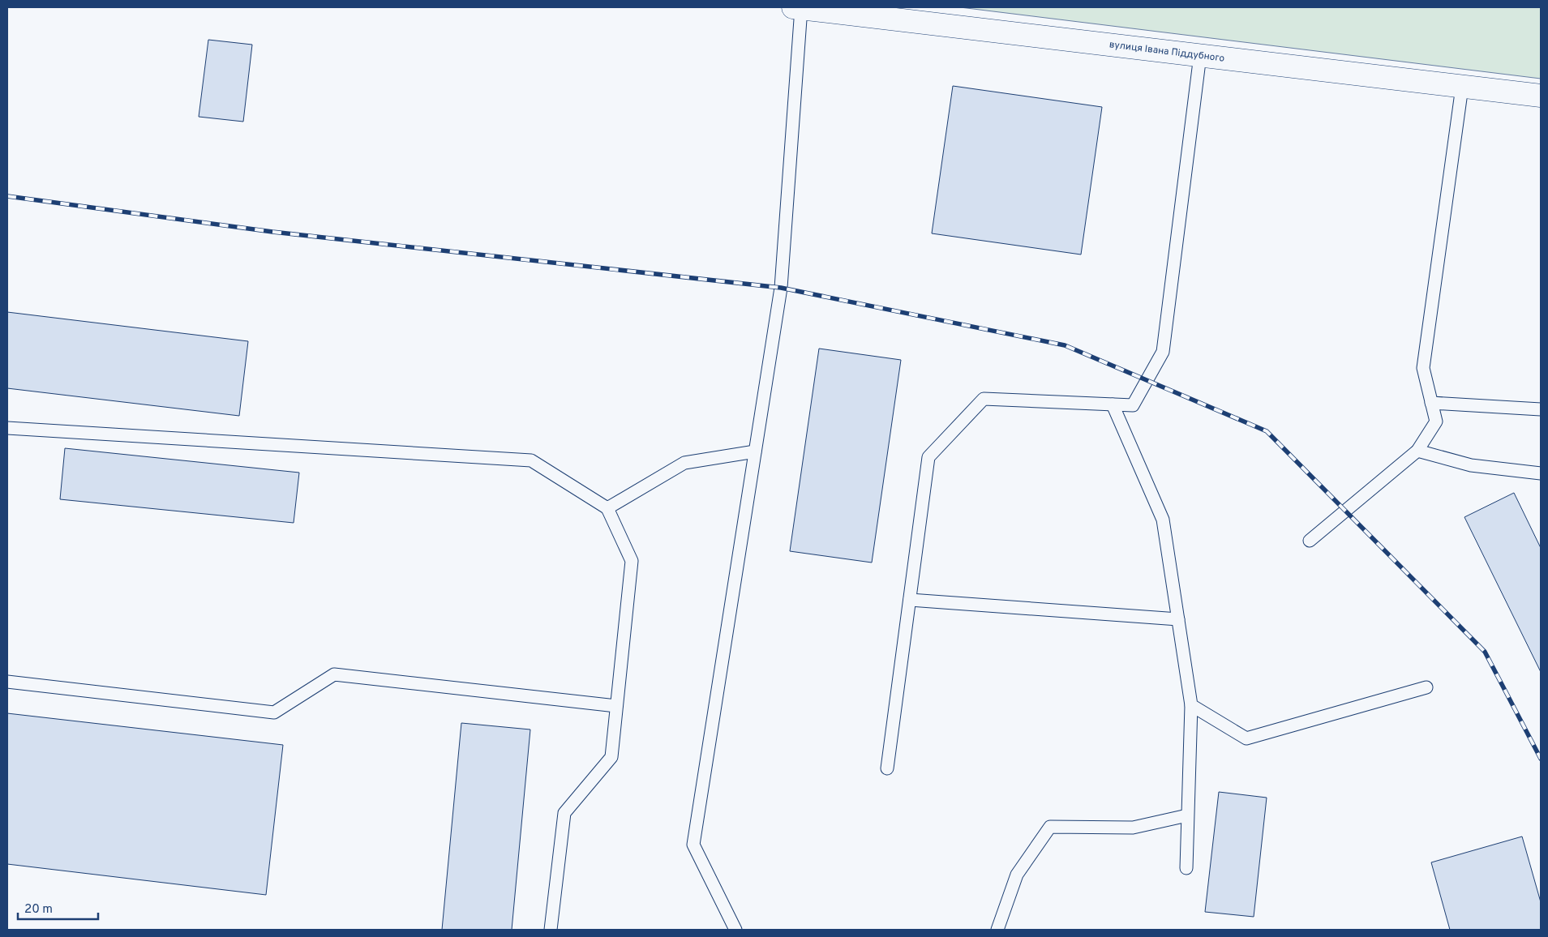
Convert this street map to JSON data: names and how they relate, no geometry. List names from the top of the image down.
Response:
{
  "streets": {
    "street": ["вулиця Івана Піддубного"]
  },
  "scale_bar": "20 m"
}
